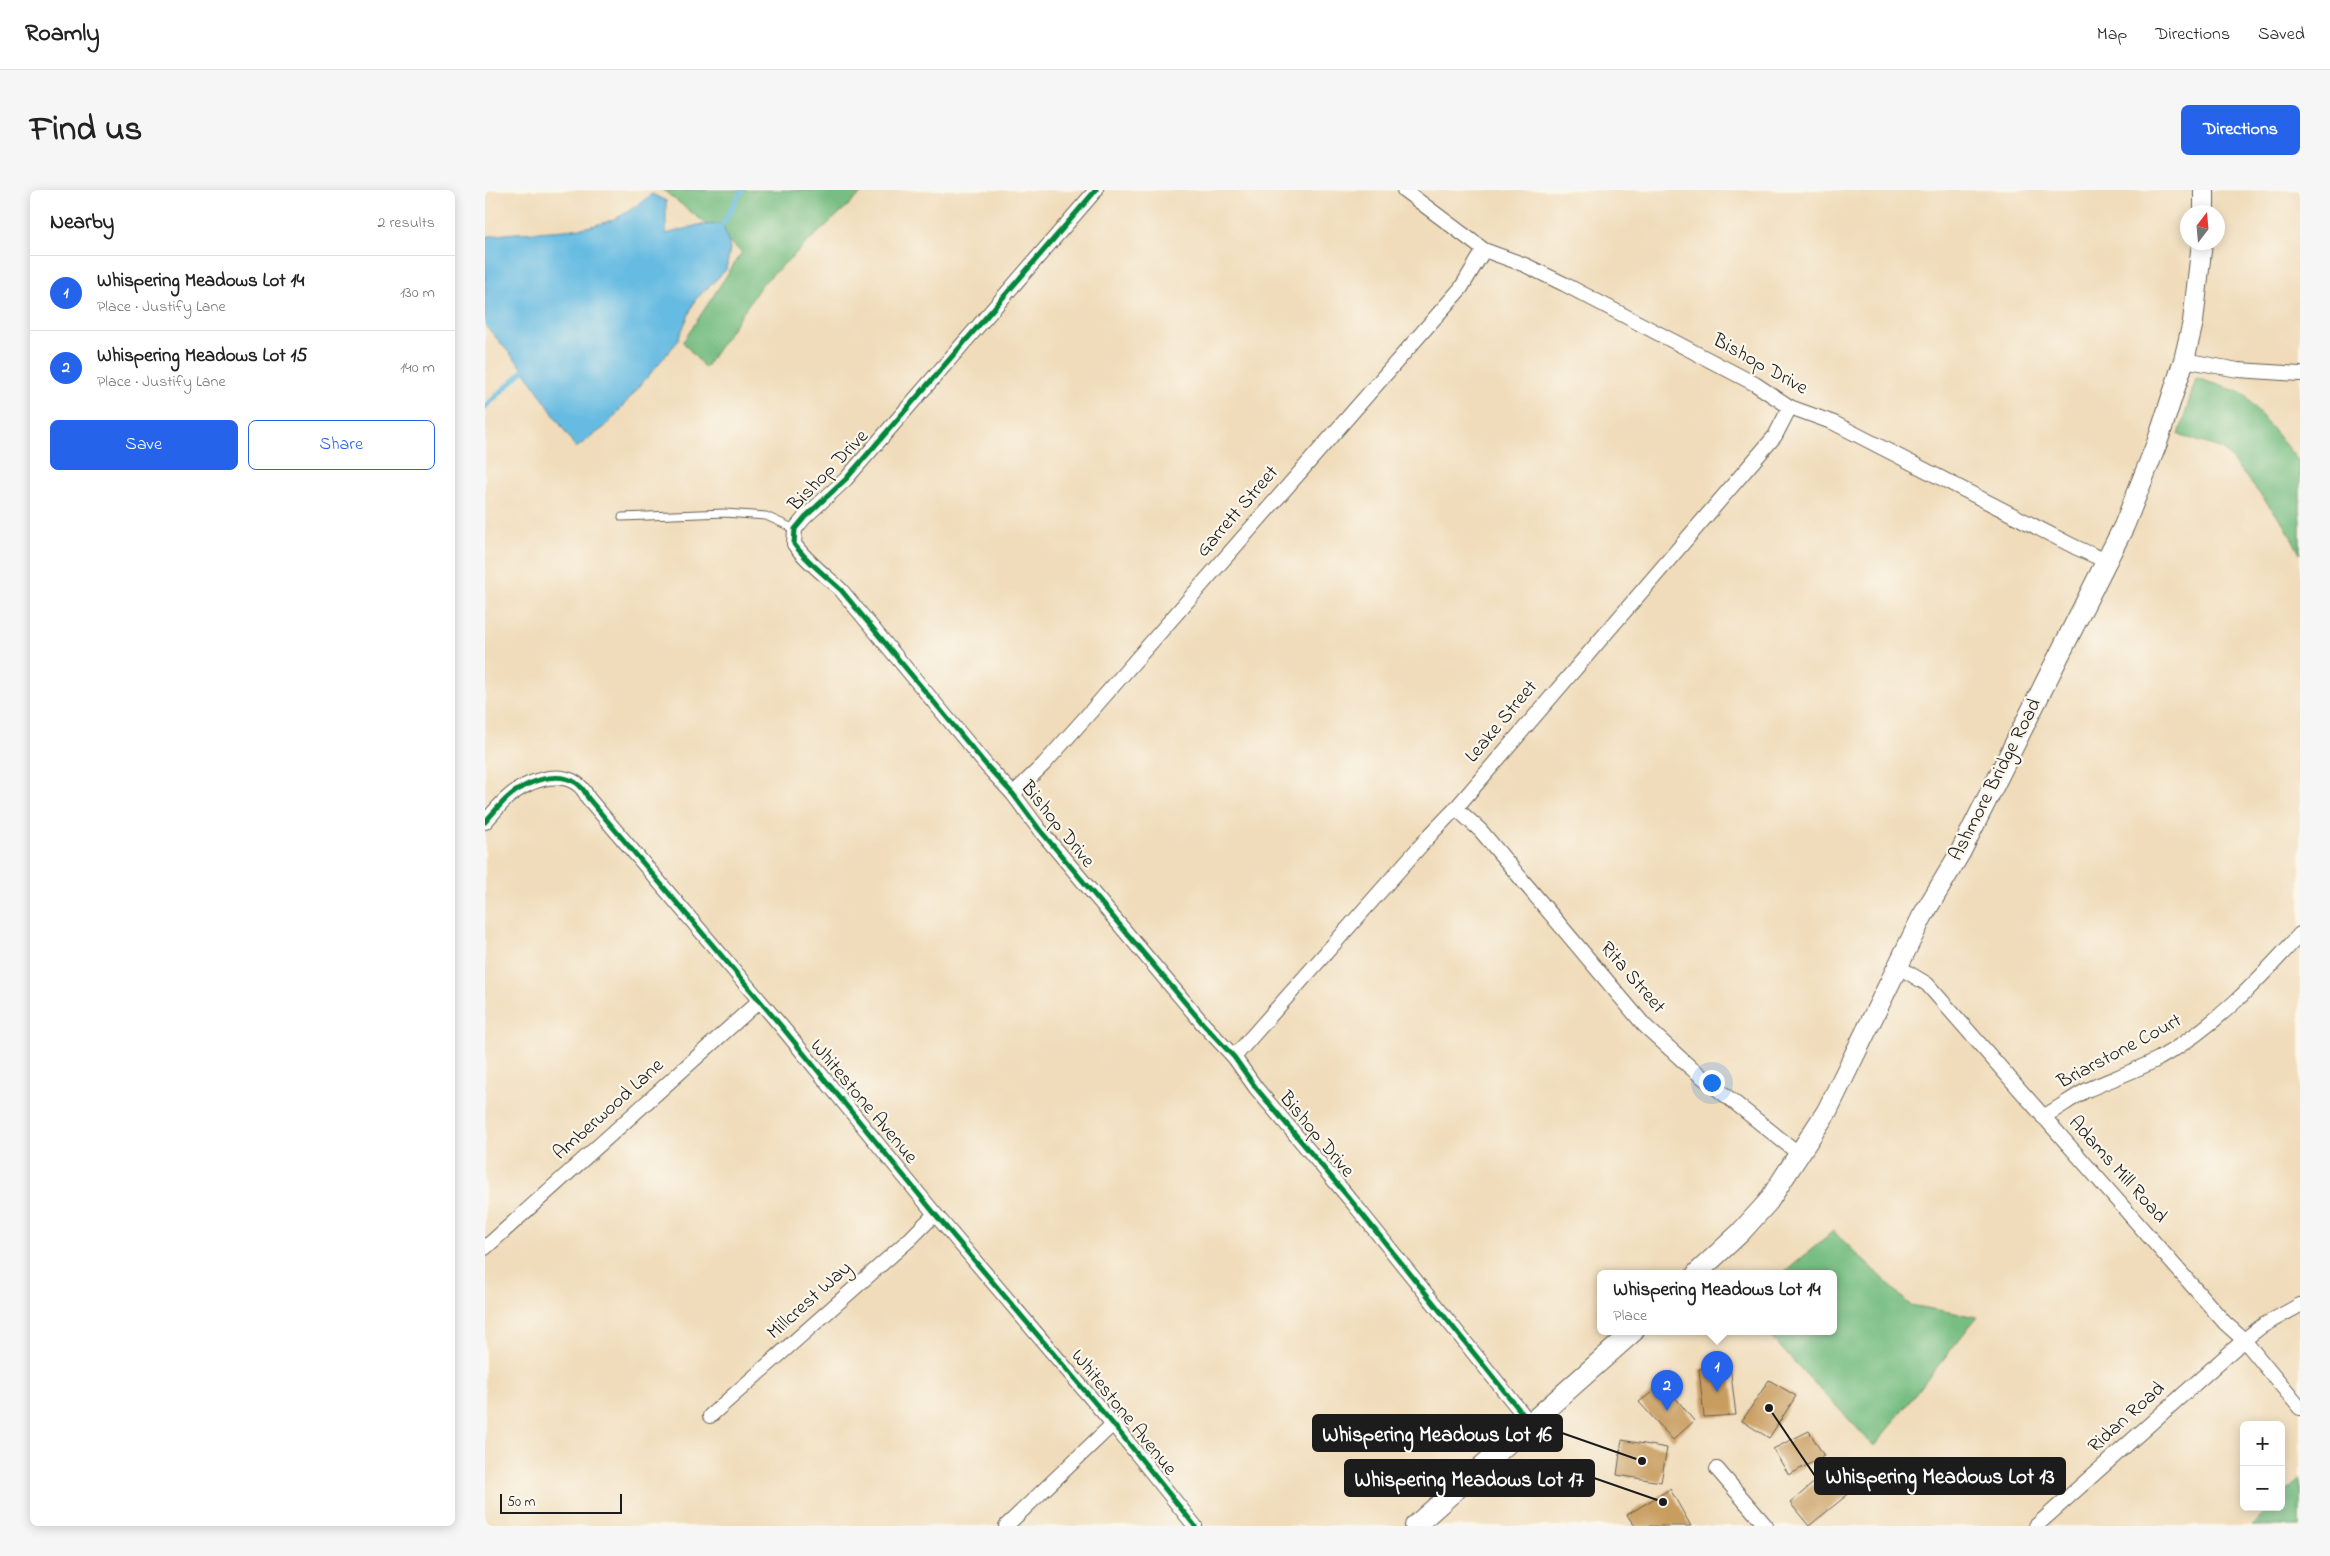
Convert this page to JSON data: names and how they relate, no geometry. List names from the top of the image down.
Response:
{
  "streets": {
    "main road": ["Ashmore Bridge Road"],
    "street": [
      "Bishop Drive",
      "Garrett Street",
      "Leake Street",
      "Rita Street",
      "Briarstone Court",
      "Whitestone Avenue",
      "Amberwood Lane",
      "Adams Mill Road",
      "Millcrest Way",
      "Ridan Road"
    ]
  },
  "crossings": [
    ["Bishop Drive", "Garrett Street"],
    ["Bishop Drive", "Leake Street"],
    ["Bishop Drive", "Ashmore Bridge Road"],
    ["Leake Street", "Rita Street"],
    ["Ashmore Bridge Road", "Rita Street"],
    ["Ashmore Bridge Road", "Adams Mill Road"],
    ["Briarstone Court", "Adams Mill Road"],
    ["Whitestone Avenue", "Amberwood Lane"],
    ["Whitestone Avenue", "Millcrest Way"],
    ["Adams Mill Road", "Ridan Road"]
  ],
  "places": ["Whispering Meadows Lot 13", "Whispering Meadows Lot 16", "Whispering Meadows Lot 17"],
  "scale_bar": "50 m",
  "north": "top",
  "page": {
    "header": "Roamly",
    "nav": ["Map", "Directions", "Saved"],
    "title": "Find us",
    "buttons": [
      "Directions",
      ["Save", "Share"]
    ],
    "heading": ["Nearby", "2 results"],
    "list": [
      {
        "mark": "1",
        "name": "Whispering Meadows Lot 14",
        "note": "Place · Justify Lane",
        "value": "130 m"
      },
      {
        "mark": "2",
        "name": "Whispering Meadows Lot 15",
        "note": "Place · Justify Lane",
        "value": "140 m"
      }
    ],
    "popup": ["Whispering Meadows Lot 14", "Place"],
    "pins": ["1", "2"],
    "map_buttons": ["+", "−"],
    "scale": "50 m"
  }
}
